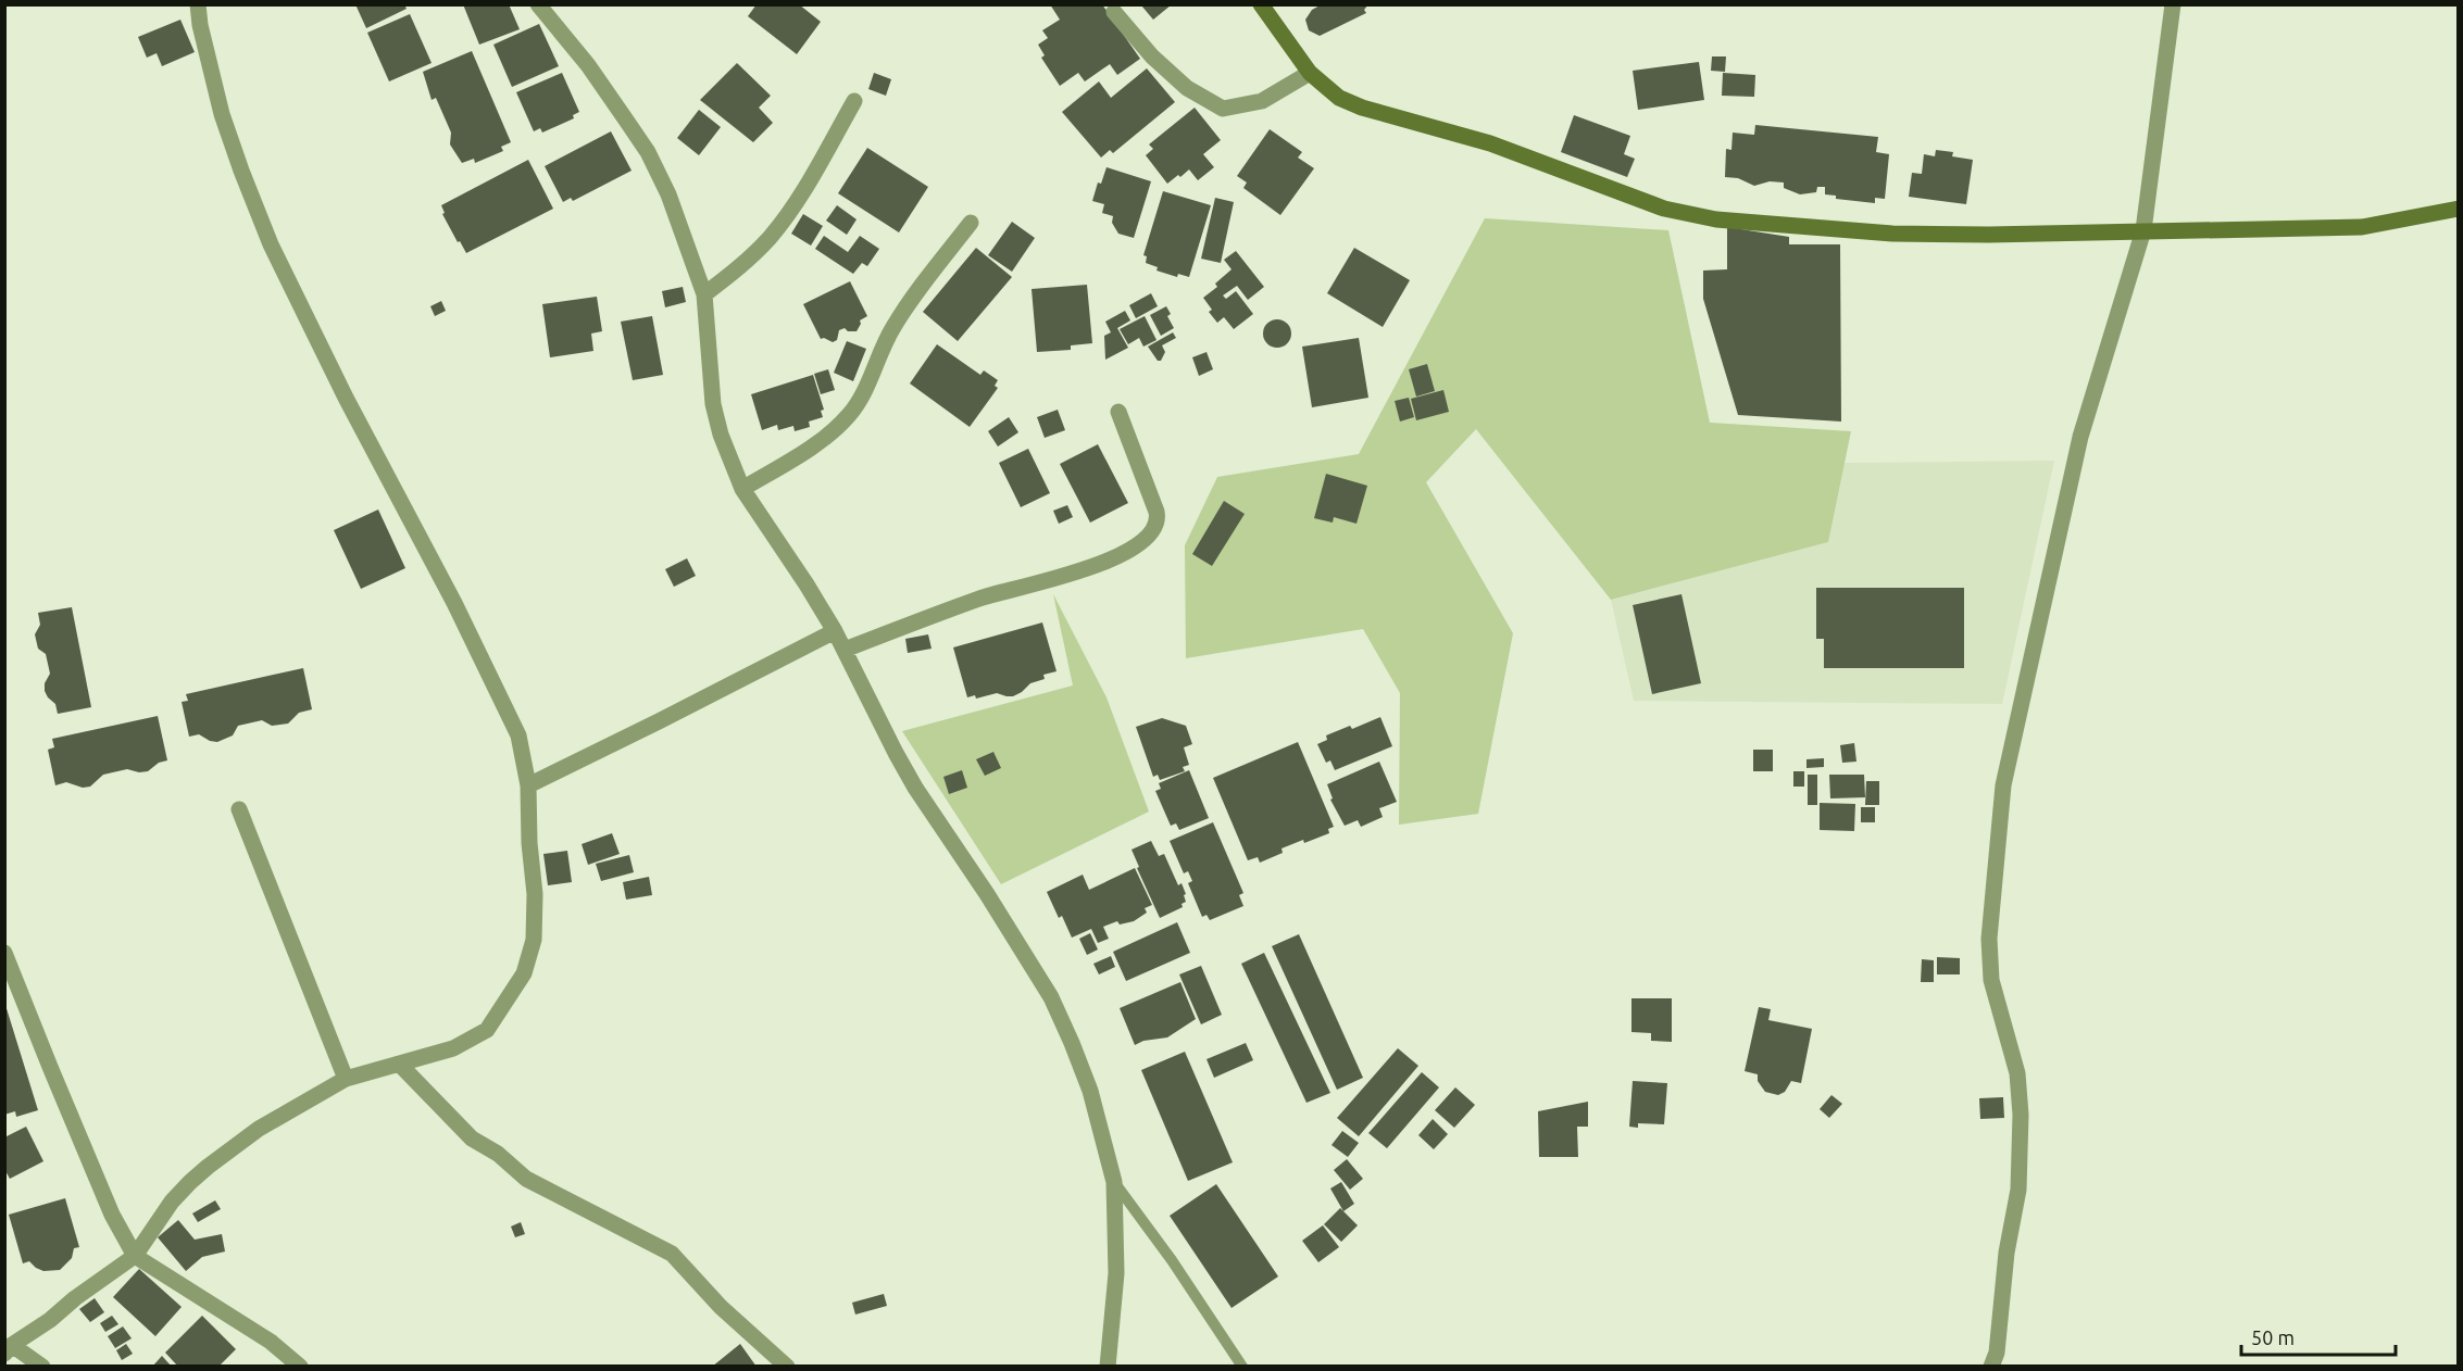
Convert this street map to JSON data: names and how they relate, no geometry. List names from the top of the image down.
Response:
{
  "scale_bar": "50 m"
}
